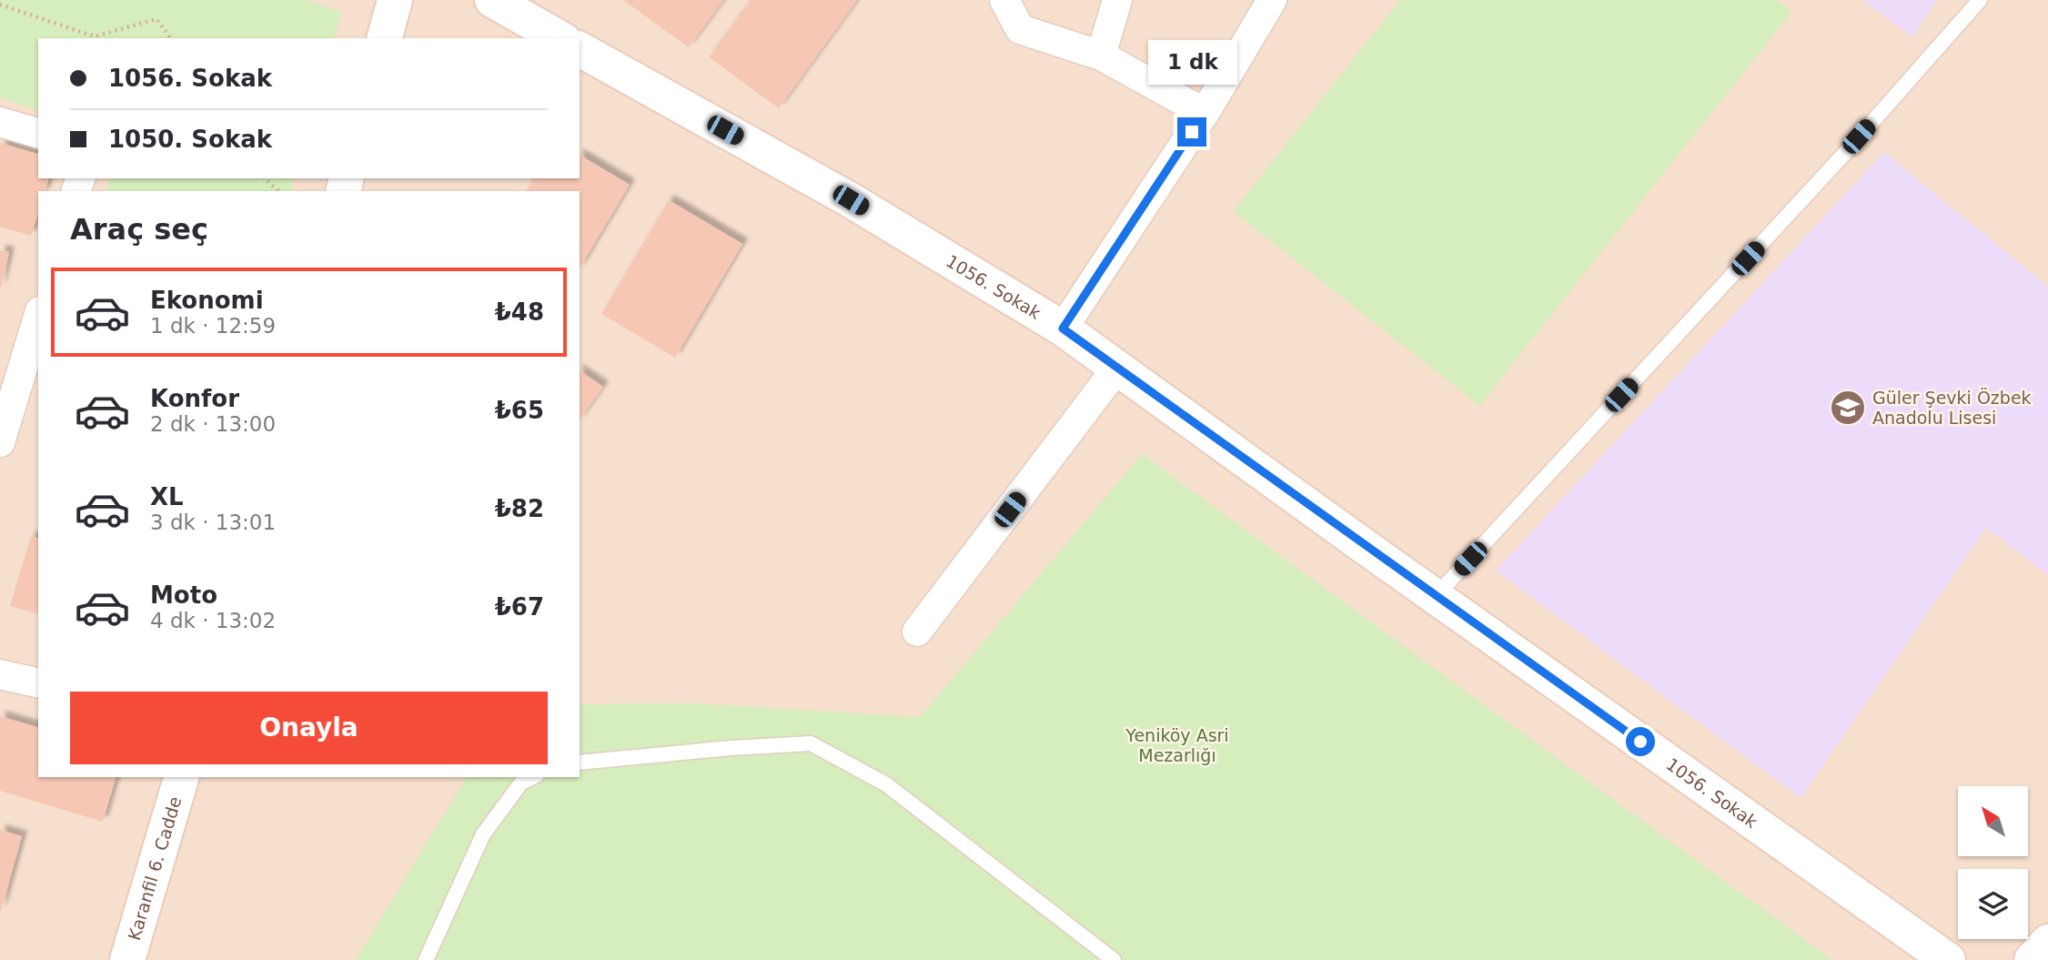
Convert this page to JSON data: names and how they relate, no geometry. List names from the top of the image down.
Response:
{
  "streets": {
    "street": ["1056. Sokak", "Karanfil 6. Cadde"]
  },
  "parks": ["Yeniköy Asri Mezarlığı"],
  "places": {
    "school or university": ["Güler Şevki Özbek Anadolu Lisesi"]
  },
  "north": "top left",
  "page": {
    "banner": ["1056. Sokak", "1050. Sokak"],
    "bubble": "1 dk",
    "heading": "Araç seç",
    "list": [
      {
        "name": "Ekonomi",
        "note": "1 dk · 12:59",
        "value": "₺48"
      },
      {
        "name": "Konfor",
        "note": "2 dk · 13:00",
        "value": "₺65"
      },
      {
        "name": "XL",
        "note": "3 dk · 13:01",
        "value": "₺82"
      },
      {
        "name": "Moto",
        "note": "4 dk · 13:02",
        "value": "₺67"
      }
    ],
    "buttons": "Onayla"
  }
}
